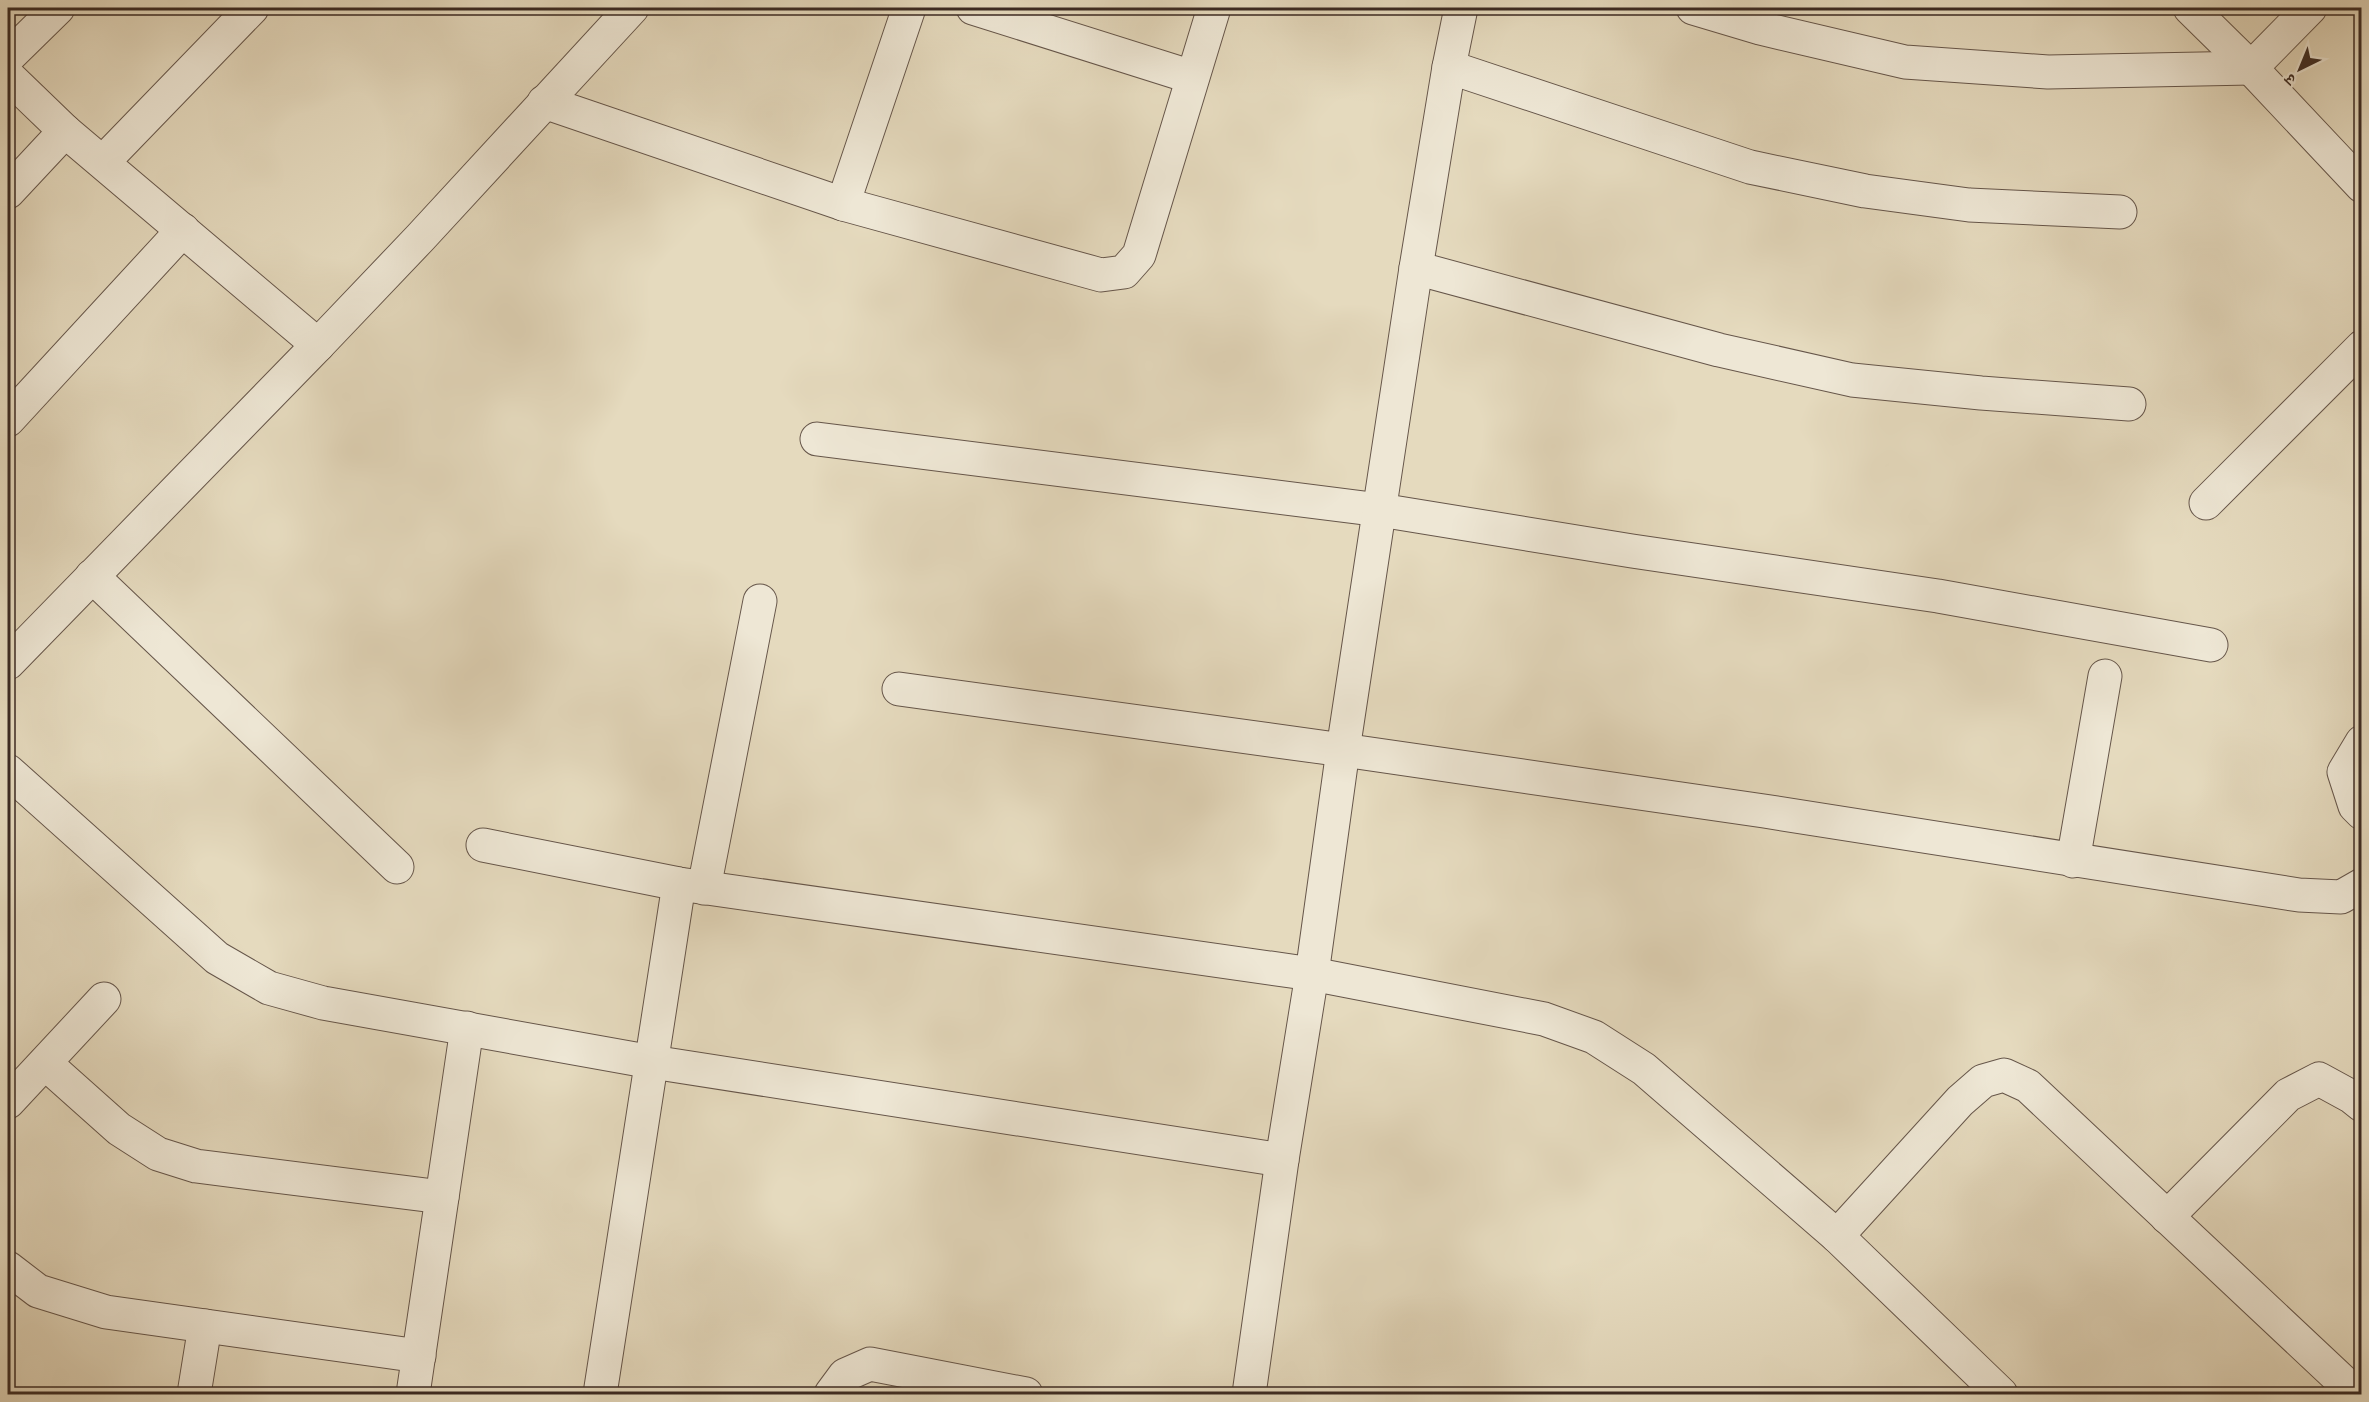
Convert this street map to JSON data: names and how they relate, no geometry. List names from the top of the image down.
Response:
{
  "north": "bottom left"
}
